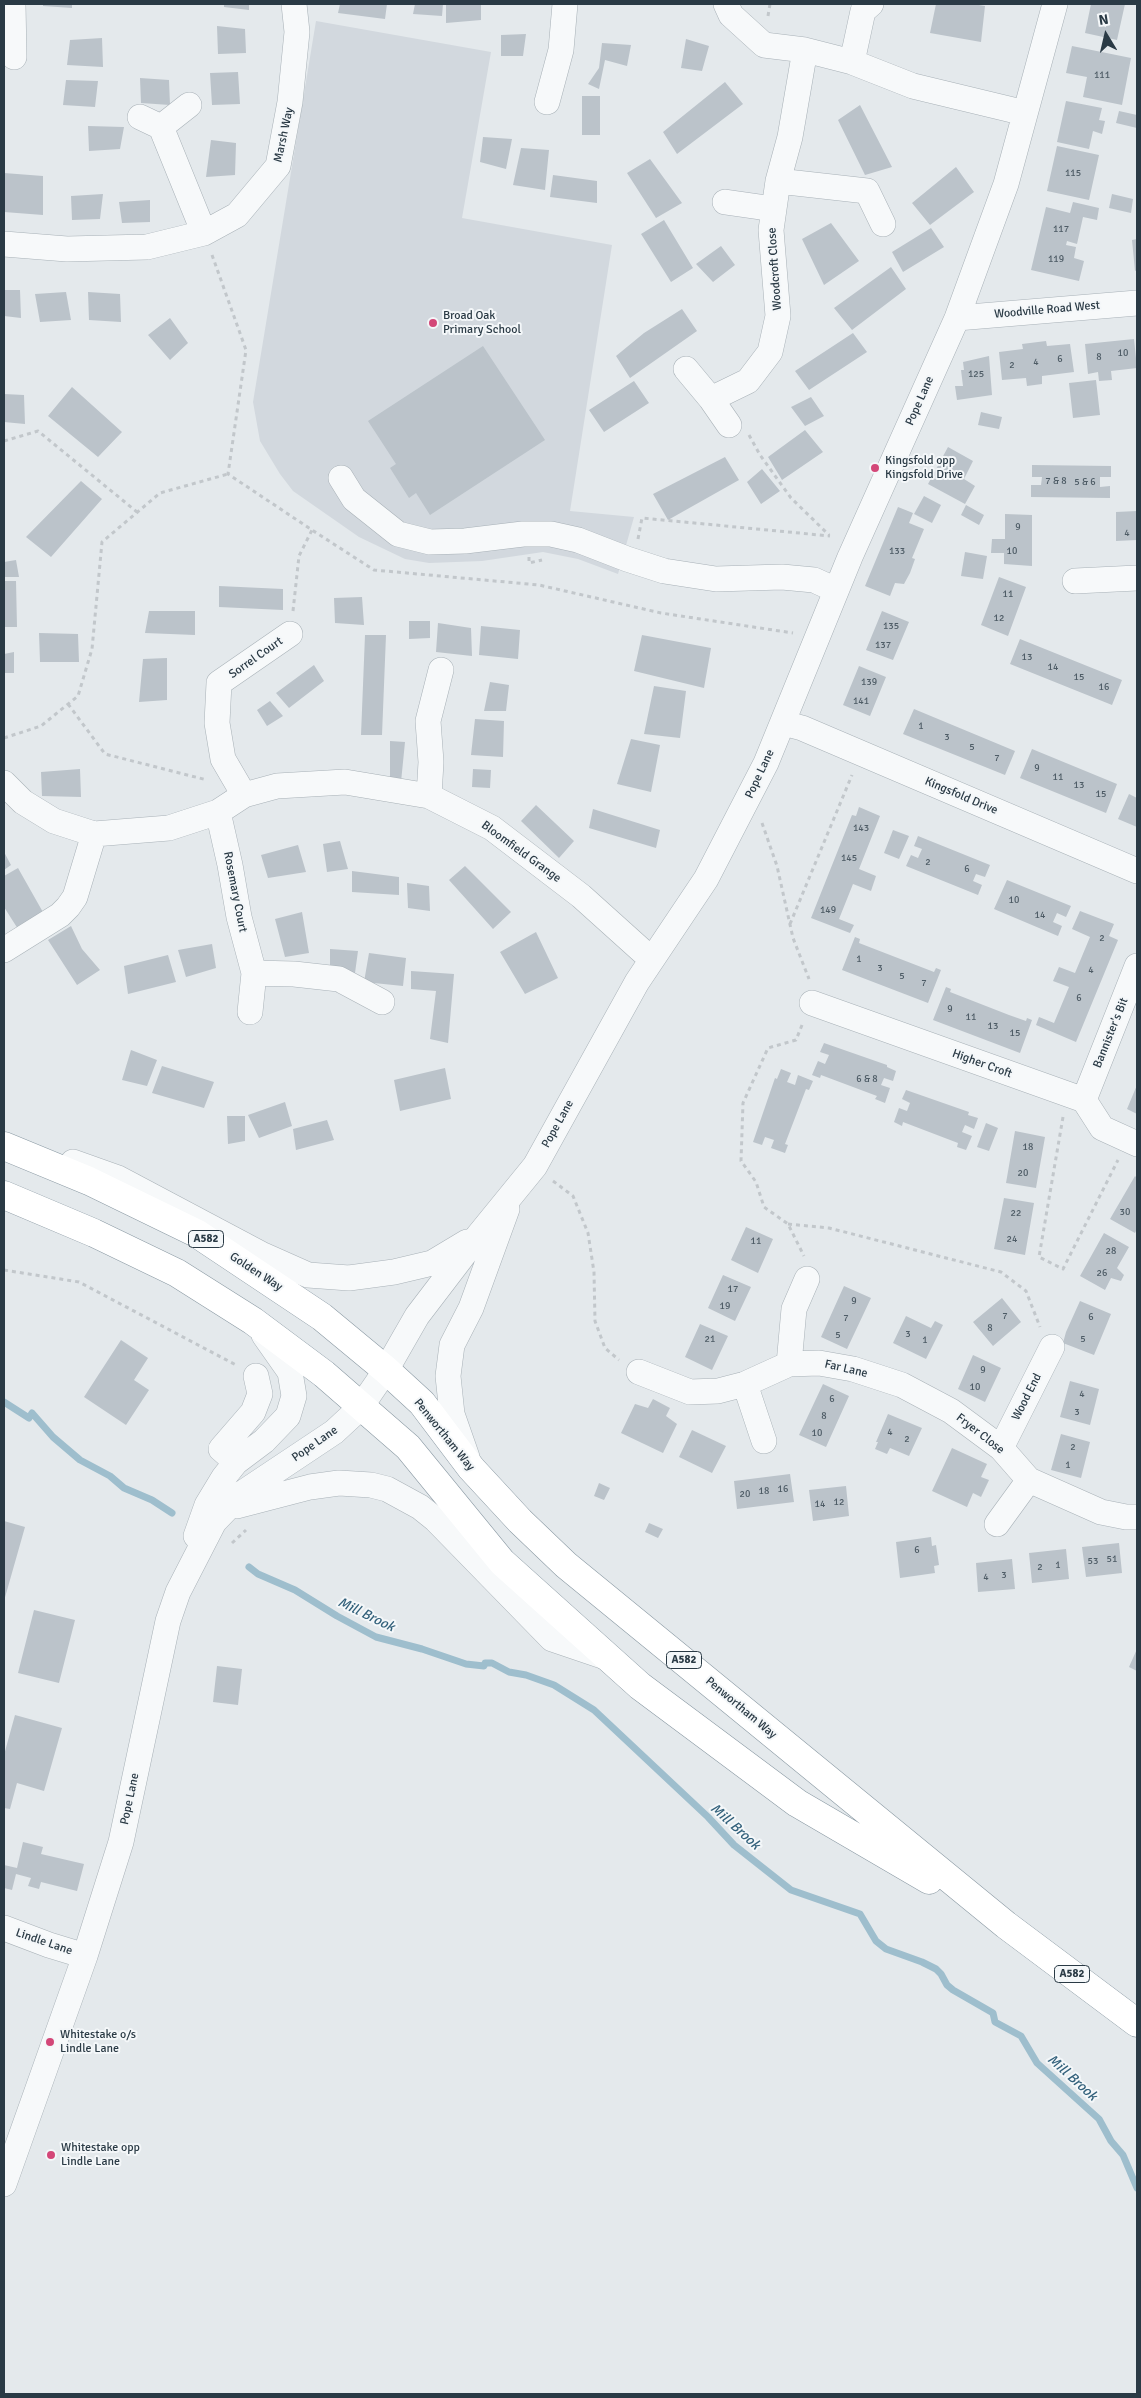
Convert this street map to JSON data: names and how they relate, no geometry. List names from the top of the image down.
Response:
{
  "streets": {
    "highway": ["A582", "Golden Way", "Penwortham Way"],
    "street": [
      "Marsh Way",
      "Woodcroft Close",
      "Woodville Road West",
      "Pope Lane",
      "Sorrel Court",
      "Kingsfold Drive",
      "Bloomfield Grange",
      "Rosemary Court",
      "Bannister's Bit",
      "Higher Croft",
      "Far Lane",
      "Wood End",
      "Fryer Close",
      "Lindle Lane"
    ]
  },
  "crossings": [
    ["Woodville Road West", "Pope Lane"],
    ["Pope Lane", "Kingsfold Drive"],
    ["Pope Lane", "Bloomfield Grange"],
    ["Pope Lane", "A582"],
    ["Pope Lane", "Golden Way"],
    ["Pope Lane", "Penwortham Way"],
    ["Pope Lane", "Lindle Lane"],
    ["Sorrel Court", "Bloomfield Grange"],
    ["Bloomfield Grange", "Rosemary Court"],
    ["Bannister's Bit", "Higher Croft"],
    ["A582", "Penwortham Way"],
    ["Golden Way", "Penwortham Way"],
    ["Far Lane", "Fryer Close"],
    ["Wood End", "Fryer Close"]
  ],
  "water": ["Mill Brook"],
  "places": [
    "Broad Oak Primary School",
    "Kingsfold opp Kingsfold Drive",
    "Whitestake o/s Lindle Lane",
    "Whitestake opp Lindle Lane"
  ],
  "house_numbers": [
    "111",
    "115",
    "117",
    "119",
    "10",
    "8",
    "6",
    "4",
    "2",
    "125",
    "7 & 8",
    "5 & 6",
    "9",
    "4",
    "133",
    "10",
    "11",
    "12",
    "135",
    "137",
    "13",
    "14",
    "15",
    "139",
    "16",
    "141",
    "1",
    "3",
    "5",
    "7",
    "9",
    "11",
    "13",
    "15",
    "143",
    "145",
    "2",
    "6",
    "10",
    "149",
    "14",
    "2",
    "1",
    "3",
    "4",
    "5",
    "7",
    "6",
    "9",
    "11",
    "13",
    "15",
    "6 & 8",
    "18",
    "20",
    "30",
    "22",
    "24",
    "11",
    "28",
    "26",
    "17",
    "9",
    "19",
    "7",
    "6",
    "7",
    "8",
    "3",
    "5",
    "21",
    "5",
    "1",
    "9",
    "10",
    "4",
    "6",
    "3",
    "8",
    "4",
    "10",
    "2",
    "2",
    "1",
    "16",
    "18",
    "20",
    "12",
    "14",
    "6",
    "51",
    "53",
    "1",
    "2",
    "3",
    "4"
  ],
  "north": "top"
}
